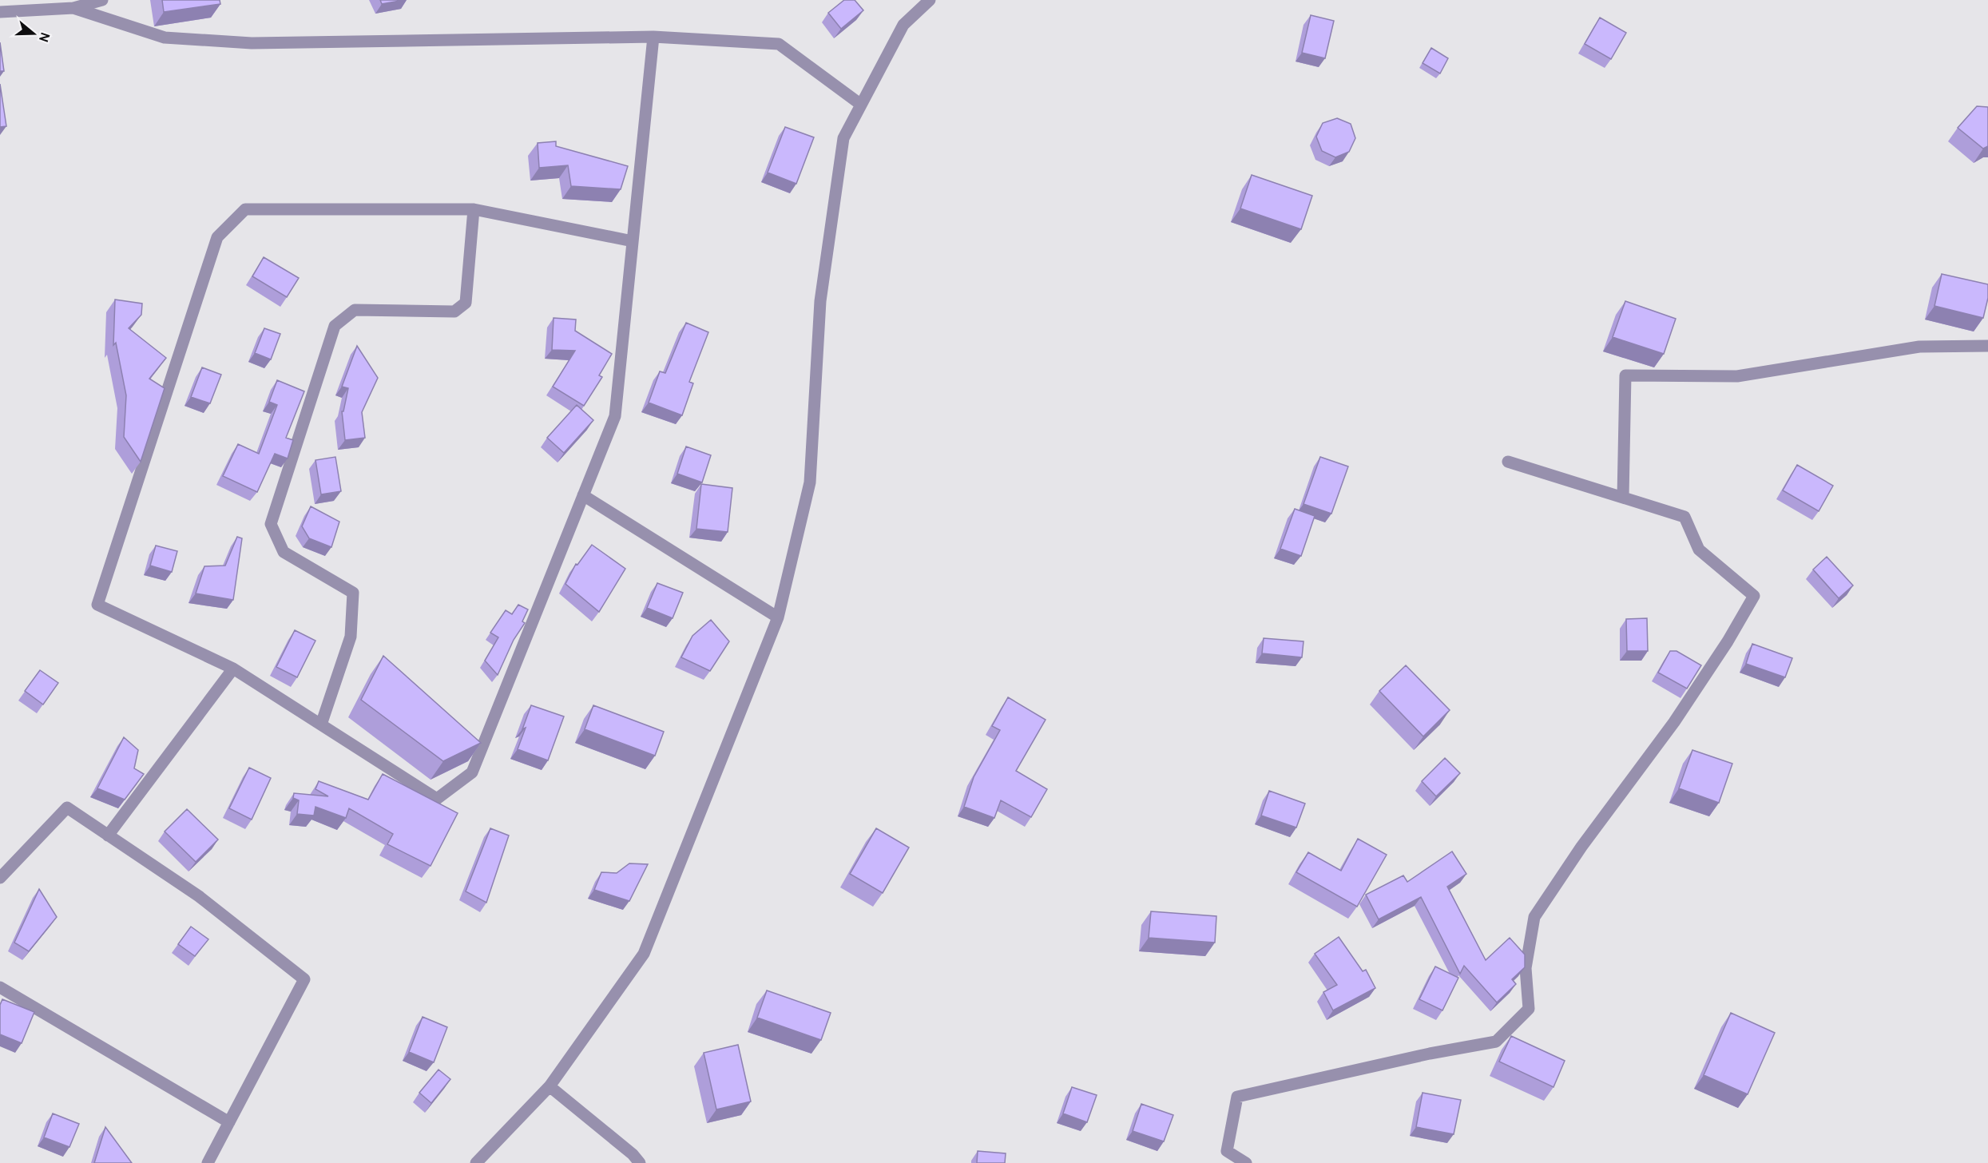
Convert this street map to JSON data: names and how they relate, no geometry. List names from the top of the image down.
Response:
{
  "north": "right"
}
